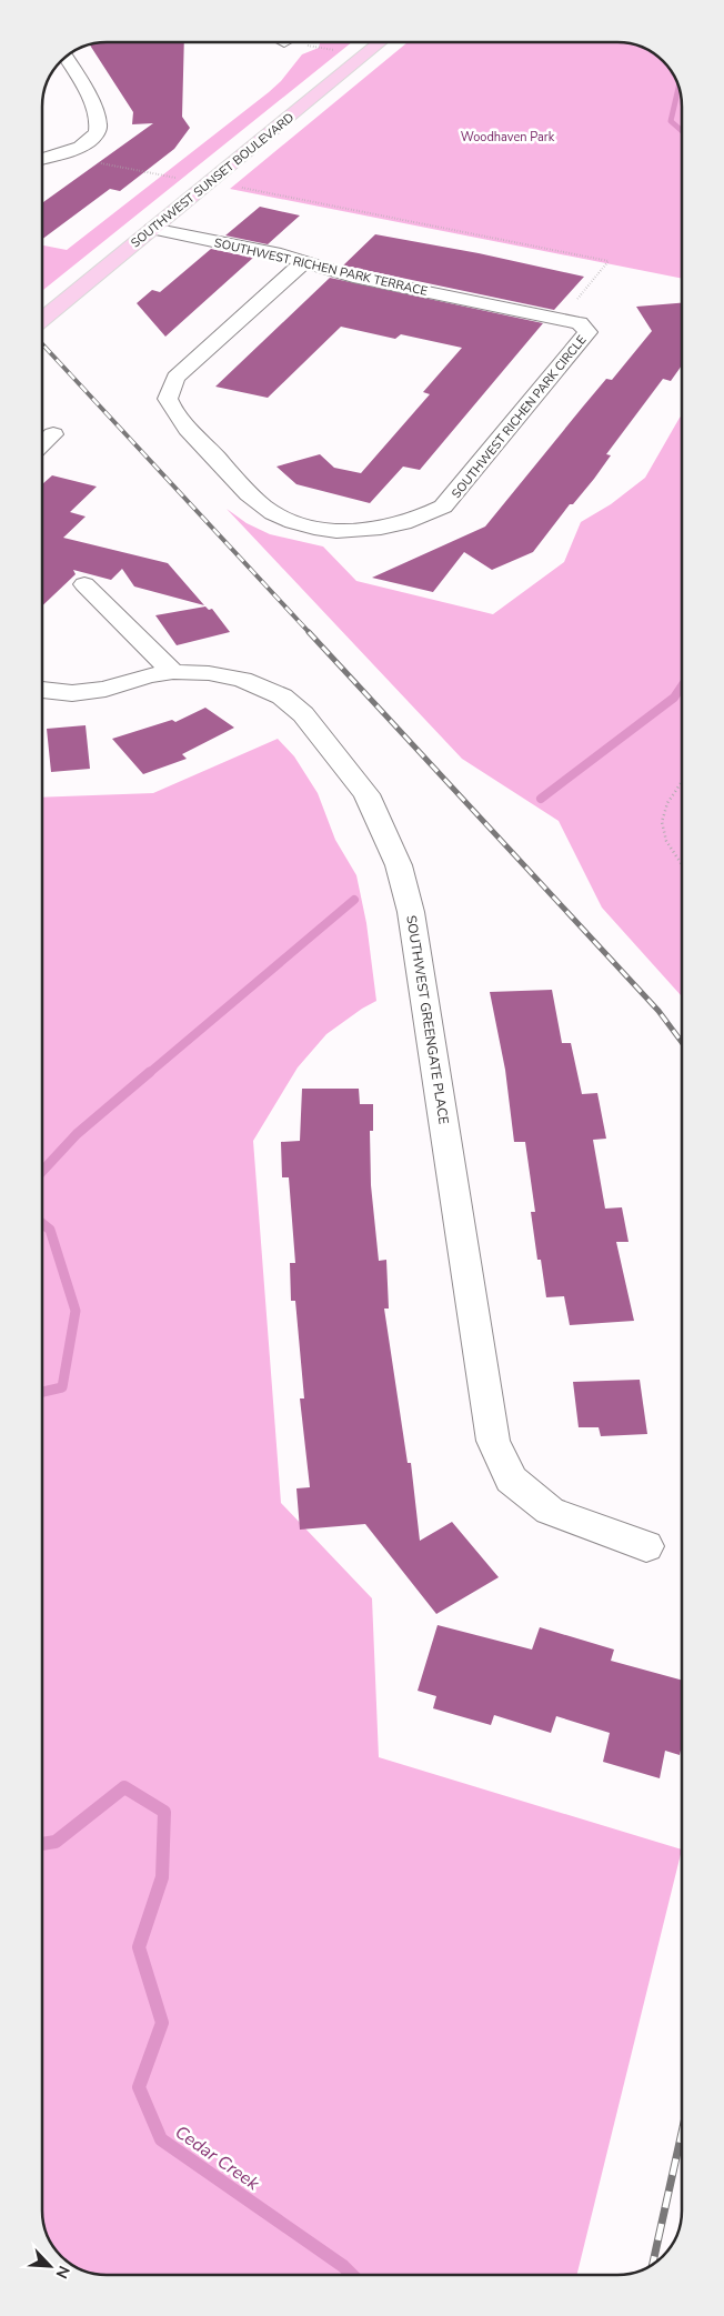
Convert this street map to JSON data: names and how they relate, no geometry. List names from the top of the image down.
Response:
{
  "streets": {
    "main road": ["SOUTHWEST SUNSET BOULEVARD"],
    "street": ["SOUTHWEST RICHEN PARK TERRACE", "SOUTHWEST RICHEN PARK CIRCLE", "SOUTHWEST GREENGATE PLACE"]
  },
  "crossings": [
    ["SOUTHWEST SUNSET BOULEVARD", "SOUTHWEST RICHEN PARK TERRACE"],
    ["SOUTHWEST RICHEN PARK TERRACE", "SOUTHWEST RICHEN PARK CIRCLE"]
  ],
  "water": ["Cedar Creek"],
  "parks": ["Woodhaven Park"],
  "north": "bottom right"
}
